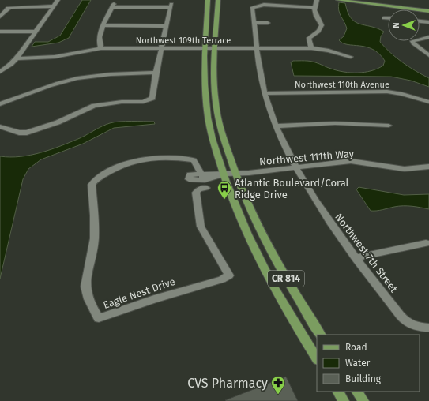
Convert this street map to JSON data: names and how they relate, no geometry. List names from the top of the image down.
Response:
{
  "streets": {
    "main road": ["CR 814"],
    "street": [
      "Northwest 109th Terrace",
      "Northwest 110th Avenue",
      "Northwest 111th Way",
      "Northwest 7th Street",
      "Eagle Nest Drive"
    ]
  },
  "crossings": [
    ["Northwest 109th Terrace", "Northwest 7th Street"],
    ["Northwest 109th Terrace", "CR 814"],
    ["Northwest 110th Avenue", "Northwest 7th Street"],
    ["Northwest 111th Way", "Northwest 7th Street"],
    ["Northwest 111th Way", "CR 814"],
    ["Northwest 111th Way", "Eagle Nest Drive"],
    ["CR 814", "Eagle Nest Drive"]
  ],
  "places": {
    "bus stop": ["Atlantic Boulevard/Coral Ridge Drive"],
    "pharmacy": ["CVS Pharmacy"]
  },
  "legend": ["Road", "Water", "Building"],
  "north": "left"
}
